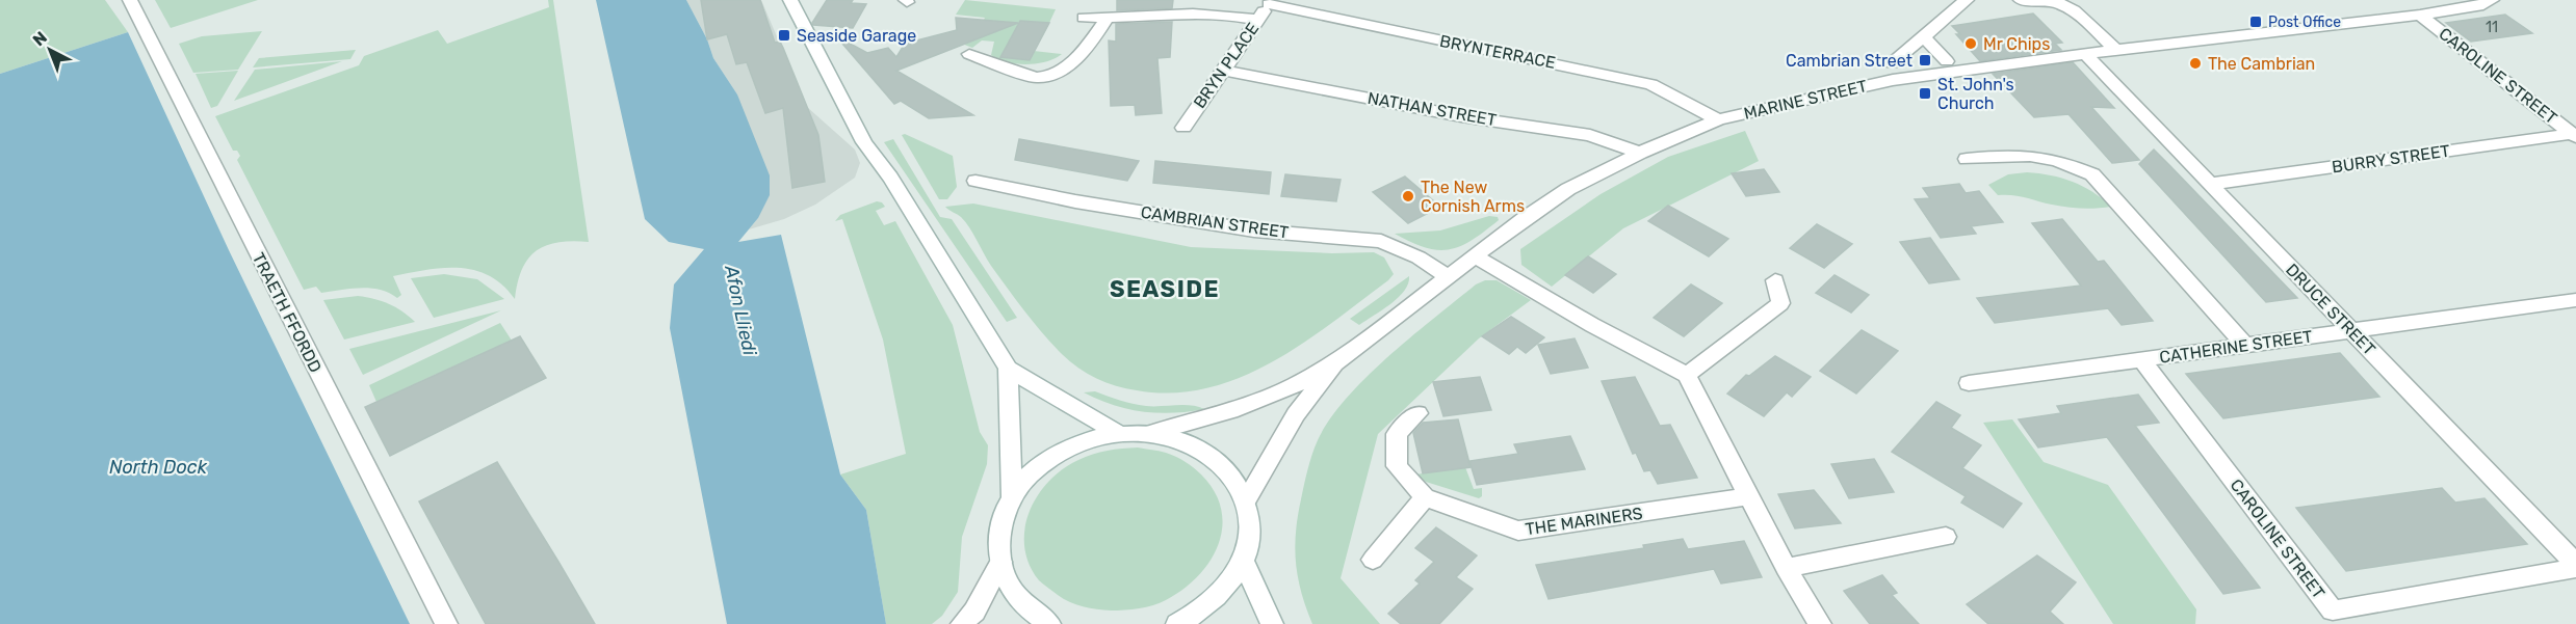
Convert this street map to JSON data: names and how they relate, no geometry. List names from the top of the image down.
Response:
{
  "streets": {
    "street": [
      "BRYNTERRACE",
      "BRYN PLACE",
      "CAROLINE STREET",
      "MARINE STREET",
      "NATHAN STREET",
      "BURRY STREET",
      "CAMBRIAN STREET",
      "DRUCE STREET",
      "TRAETH FFORDD",
      "CATHERINE STREET",
      "THE MARINERS"
    ]
  },
  "crossings": [
    ["BRYNTERRACE", "BRYN PLACE"],
    ["BRYNTERRACE", "MARINE STREET"],
    ["BRYN PLACE", "NATHAN STREET"],
    ["CAROLINE STREET", "MARINE STREET"],
    ["CAROLINE STREET", "BURRY STREET"],
    ["CAROLINE STREET", "DRUCE STREET"],
    ["CAROLINE STREET", "CATHERINE STREET"],
    ["MARINE STREET", "NATHAN STREET"],
    ["MARINE STREET", "CAMBRIAN STREET"],
    ["MARINE STREET", "DRUCE STREET"],
    ["BURRY STREET", "DRUCE STREET"],
    ["DRUCE STREET", "CATHERINE STREET"]
  ],
  "districts": ["SEASIDE"],
  "water": ["Afon Lliedi", "North Dock"],
  "places": {
    "transit": [
      "Post Office",
      "Seaside Garage",
      "Cambrian Street",
      "St. John's Church"
    ],
    "other": ["Mr Chips", "The Cambrian", "The New Cornish Arms"]
  },
  "house_numbers": ["11"],
  "north": "top left"
}
